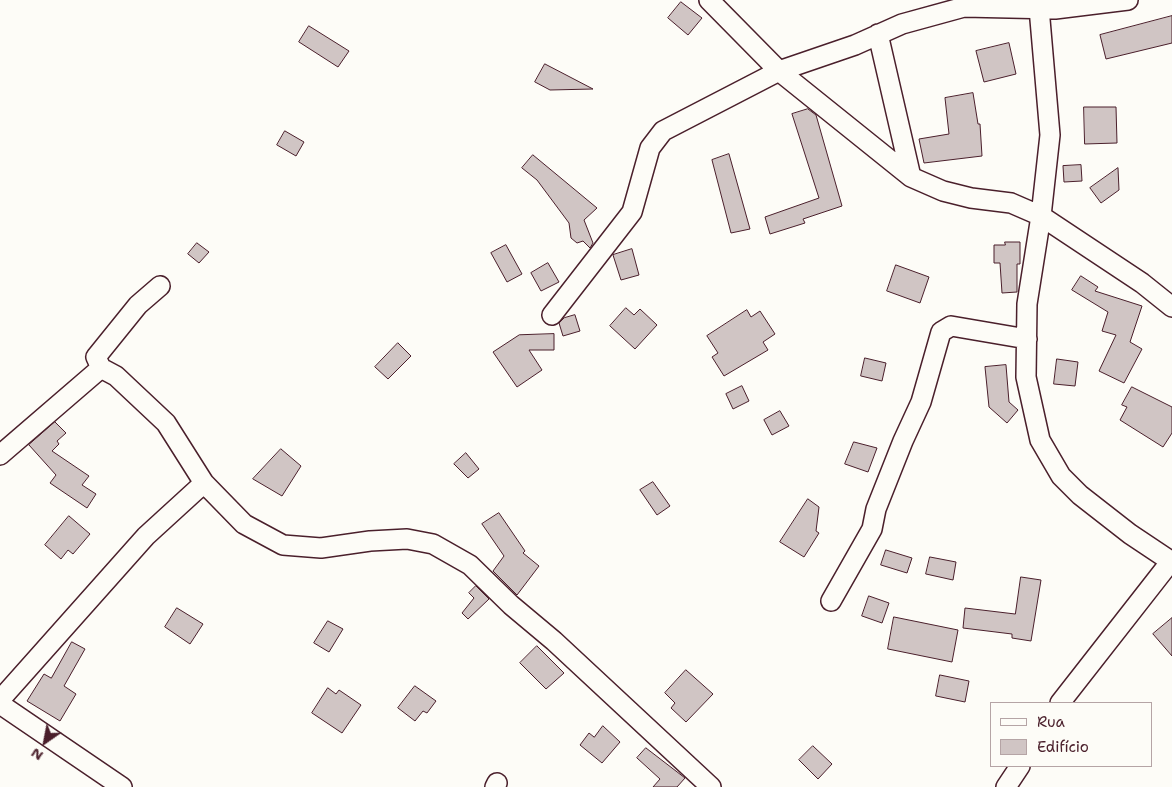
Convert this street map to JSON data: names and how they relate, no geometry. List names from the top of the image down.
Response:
{
  "legend": ["Rua", "Edifício"],
  "north": "bottom left"
}
